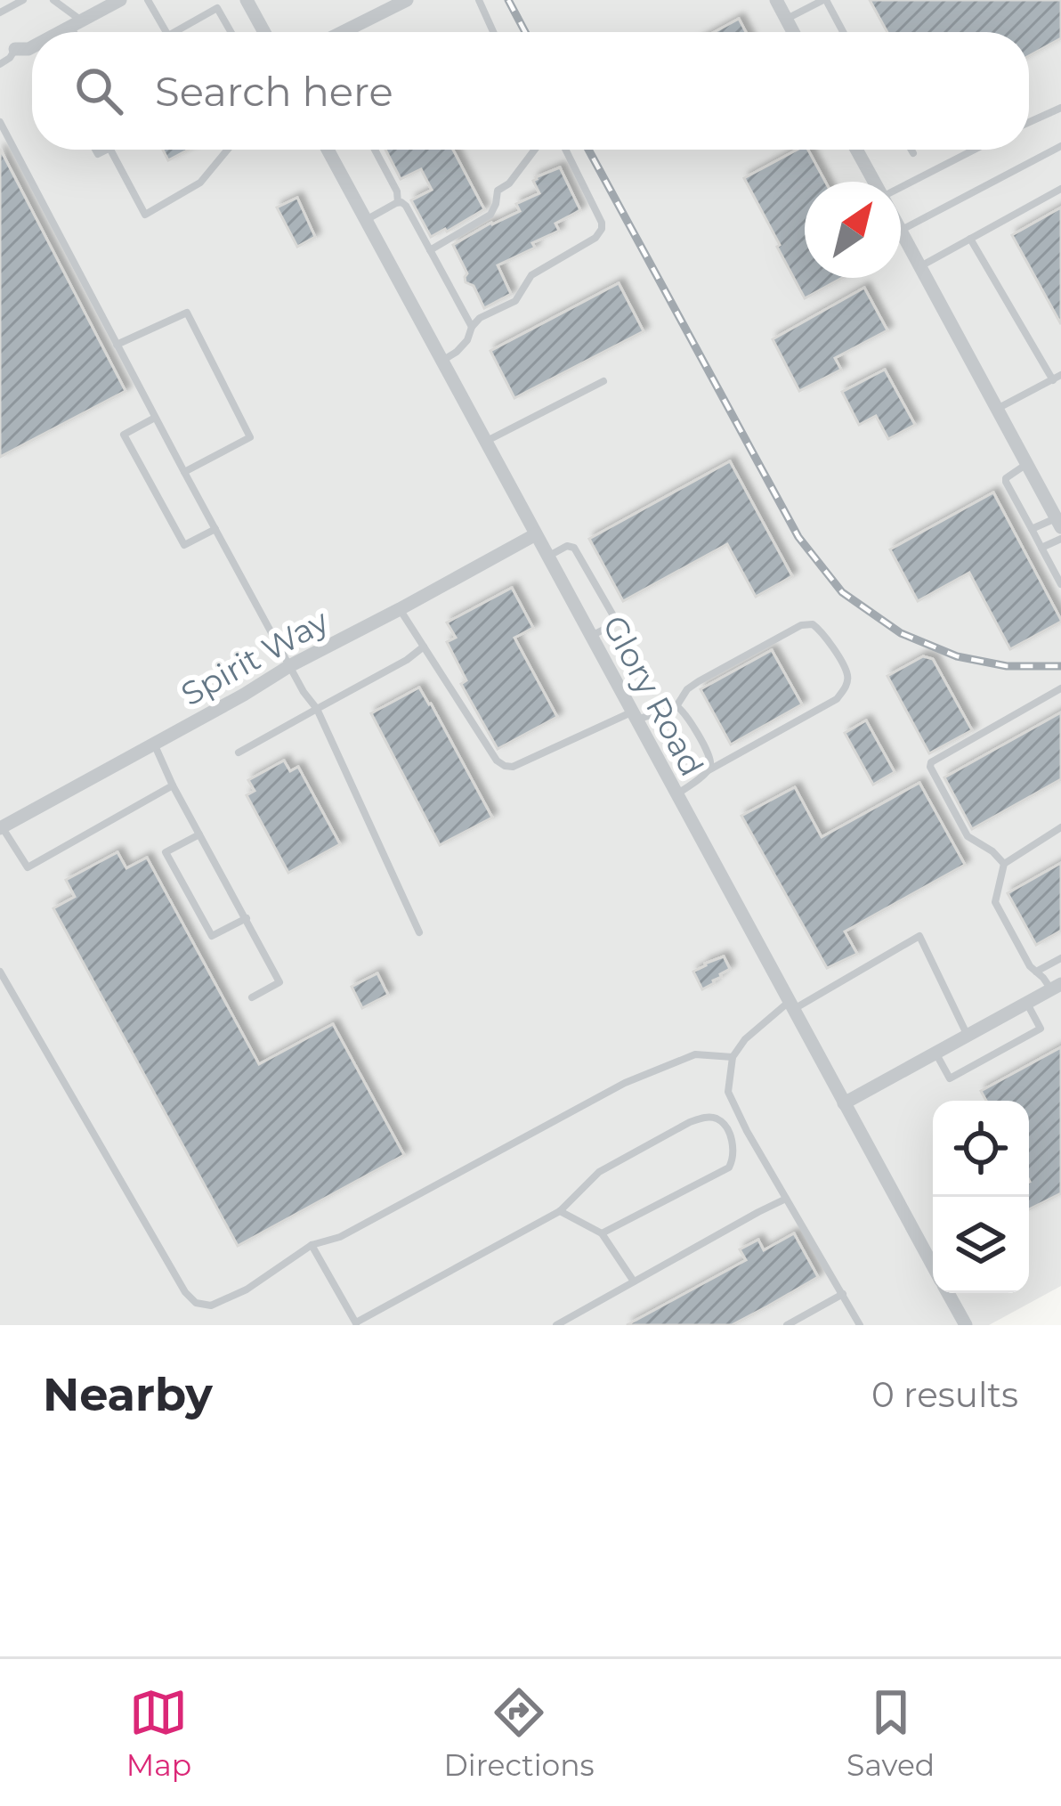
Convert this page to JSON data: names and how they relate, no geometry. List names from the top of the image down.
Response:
{
  "streets": {
    "street": ["Spirit Way", "Glory Road"]
  },
  "crossings": [
    ["Spirit Way", "Glory Road"]
  ],
  "north": "top right",
  "page": {
    "search": "Search here",
    "heading": ["Nearby", "0 results"],
    "nav": ["Map", "Directions", "Saved"]
  }
}
